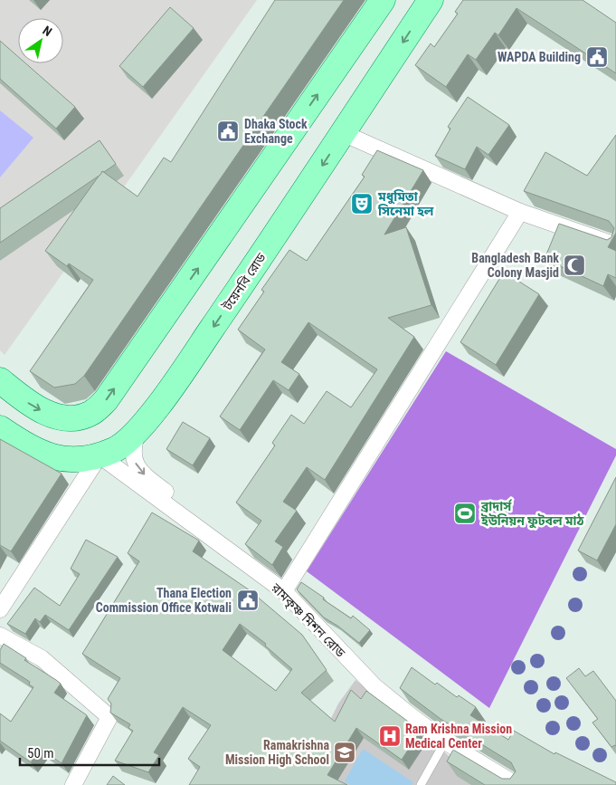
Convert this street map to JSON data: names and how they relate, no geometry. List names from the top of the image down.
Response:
{
  "streets": {
    "main road": ["টয়েনবি রোড"],
    "street": ["রামকৃষ্ণ মিশন রোড"]
  },
  "crossings": [
    ["টয়েনবি রোড", "রামকৃষ্ণ মিশন রোড"]
  ],
  "one_way": ["টয়েনবি রোড"],
  "places": {
    "public building": ["WAPDA Building", "Dhaka Stock Exchange", "Thana Election Commission Office Kotwali"],
    "theatre": ["মধুমিতা সিনেমা হল"],
    "mosque": ["Bangladesh Bank Colony Masjid"],
    "sports": ["ব্রাদার্স ইউনিয়ন ফুটবল মাঠ"],
    "hospital": ["Ram Krishna Mission Medical Center"],
    "school or university": ["Ramakrishna Mission High School"]
  },
  "scale_bar": "50 m",
  "north": "top right"
}
